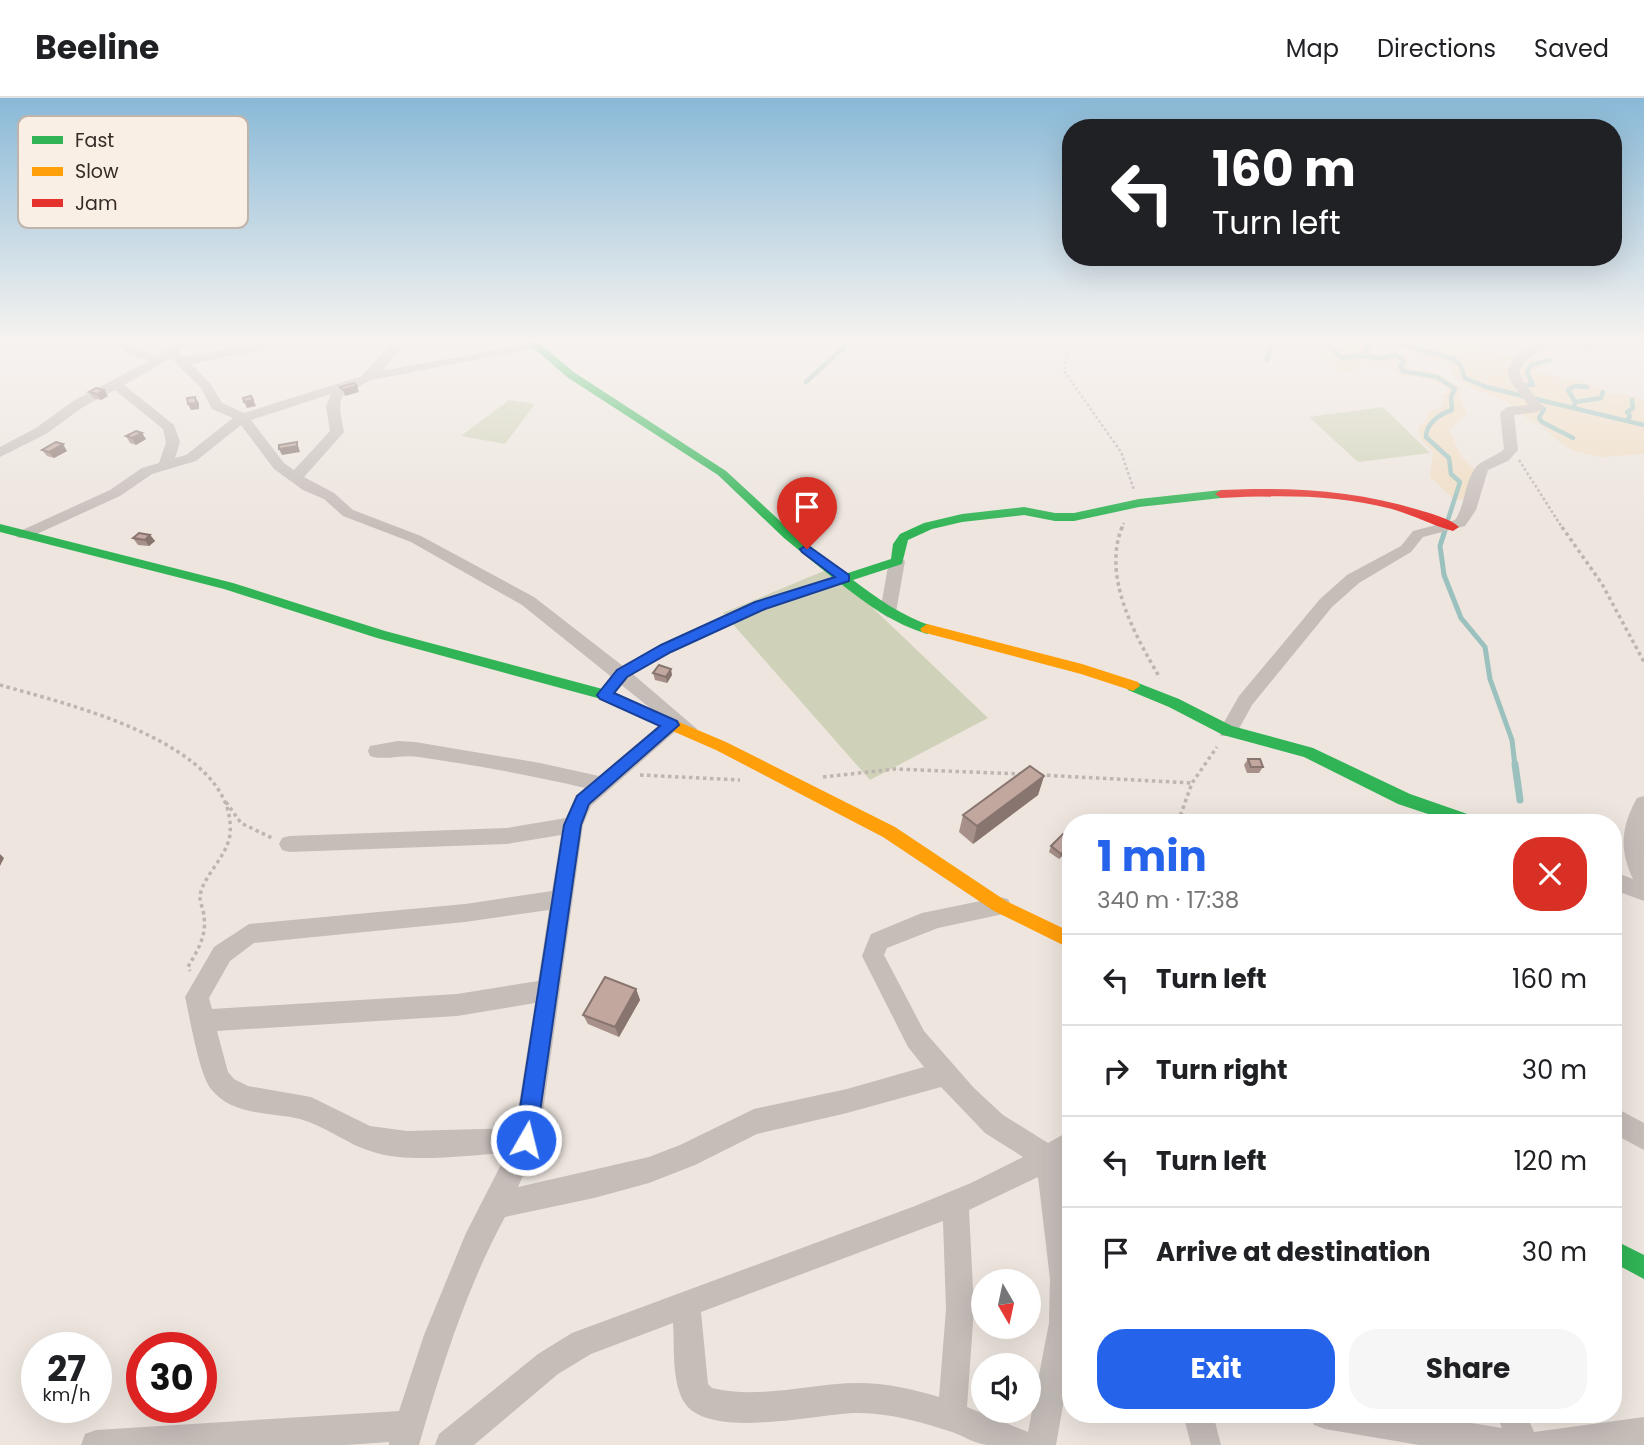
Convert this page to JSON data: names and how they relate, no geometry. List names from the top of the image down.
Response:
{
  "legend": ["Fast", "Slow", "Jam"],
  "north": "bottom",
  "page": {
    "header": "Beeline",
    "nav": ["Map", "Directions", "Saved"],
    "turn": ["160 m", "Turn left"],
    "heading": ["1 min", "340 m · 17:38"],
    "list": [
      {
        "name": "Turn left",
        "value": "160 m"
      },
      {
        "name": "Turn right",
        "value": "30 m"
      },
      {
        "name": "Turn left",
        "value": "120 m"
      },
      {
        "name": "Arrive at destination",
        "value": "30 m"
      }
    ],
    "buttons": ["Exit", "Share"],
    "speed": "27 km/h",
    "limit": "30"
  }
}
